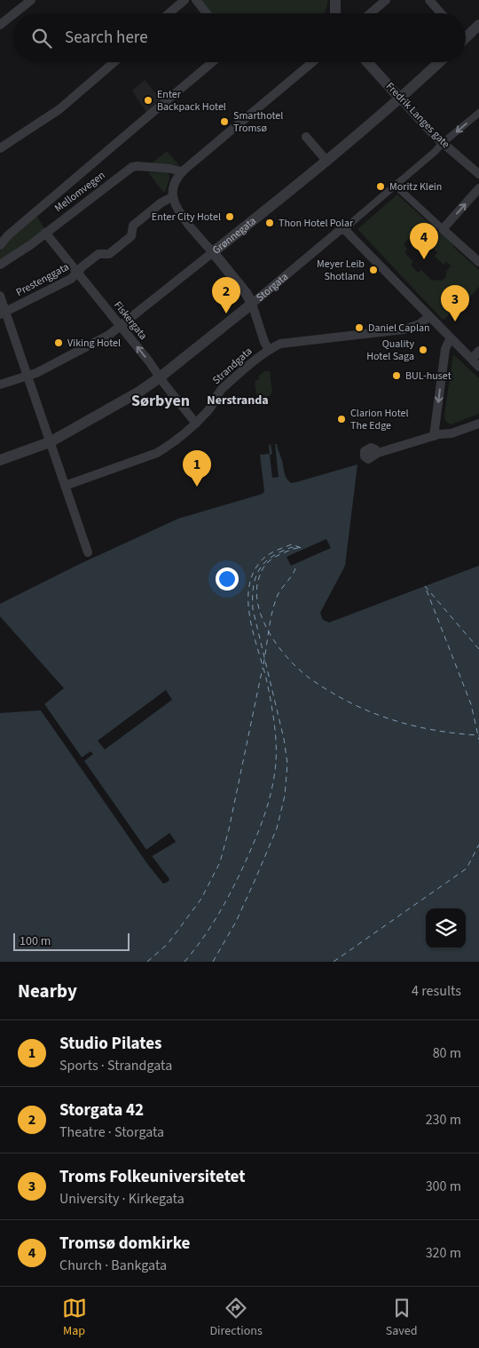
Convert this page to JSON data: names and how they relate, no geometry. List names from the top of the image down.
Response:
{
  "streets": {
    "street": [
      "Fredrik Langes gate",
      "Mellomvegen",
      "Grønnegata",
      "Prestenggata",
      "Storgata",
      "Fiskergata",
      "Strandgata"
    ]
  },
  "crossings": [
    ["Fredrik Langes gate", "Grønnegata"],
    ["Fredrik Langes gate", "Storgata"],
    ["Mellomvegen", "Fiskergata"],
    ["Grønnegata", "Fiskergata"],
    ["Prestenggata", "Fiskergata"],
    ["Storgata", "Fiskergata"],
    ["Fiskergata", "Strandgata"]
  ],
  "districts": ["Sørbyen", "Nerstranda"],
  "places": [
    "Enter Backpack Hotel",
    "Smarthotel Tromsø",
    "Moritz Klein",
    "Enter City Hotel",
    "Thon Hotel Polar",
    "Meyer Leib Shotland",
    "Daniel Caplan",
    "Viking Hotel",
    "Quality Hotel Saga",
    "BUL-huset",
    "Clarion Hotel The Edge"
  ],
  "scale_bar": "100 m",
  "page": {
    "search": "Search here",
    "pins": [
      "4",
      "2",
      "3",
      "1"
    ],
    "scale": "100 m",
    "heading": ["Nearby", "4 results"],
    "list": [
      {
        "mark": "1",
        "name": "Studio Pilates",
        "note": "Sports · Strandgata",
        "value": "80 m"
      },
      {
        "mark": "2",
        "name": "Storgata 42",
        "note": "Theatre · Storgata",
        "value": "230 m"
      },
      {
        "mark": "3",
        "name": "Troms Folkeuniversitetet",
        "note": "University · Kirkegata",
        "value": "300 m"
      },
      {
        "mark": "4",
        "name": "Tromsø domkirke",
        "note": "Church · Bankgata",
        "value": "320 m"
      }
    ],
    "nav": ["Map", "Directions", "Saved"]
  }
}
